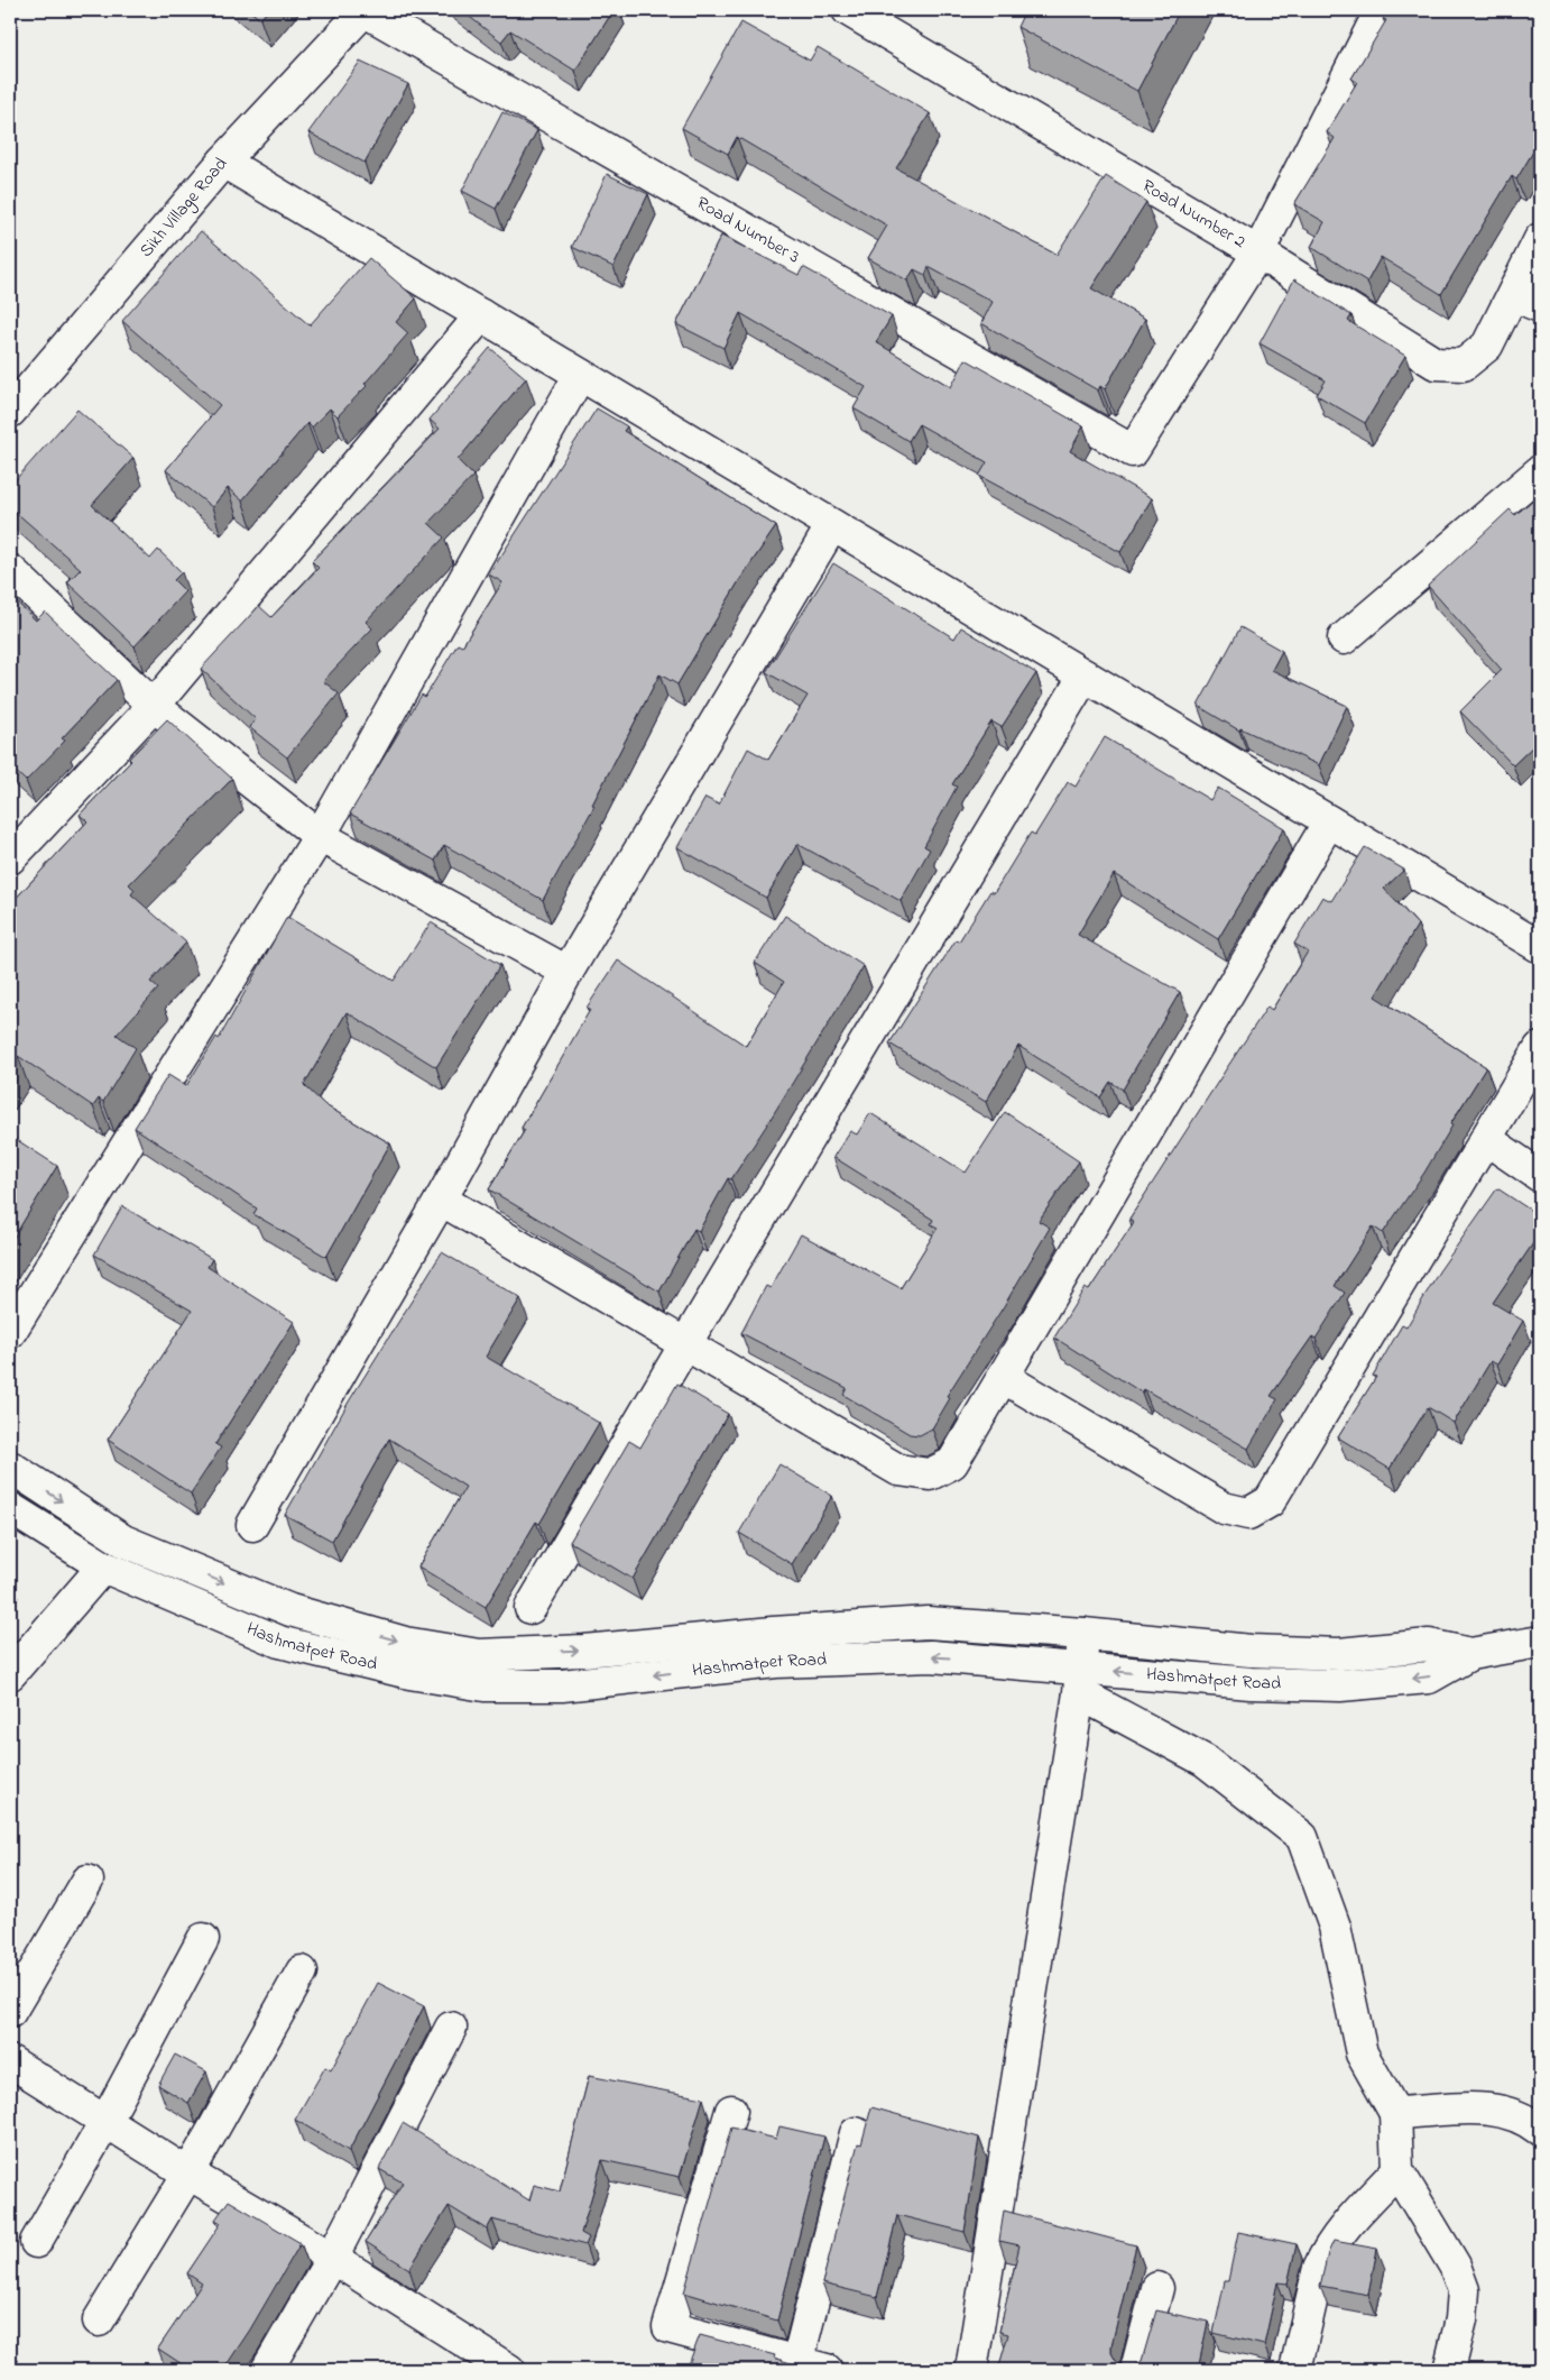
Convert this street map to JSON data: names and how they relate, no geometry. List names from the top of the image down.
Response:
{
  "streets": {
    "street": [
      "Sikh Village Road",
      "Road Number 2",
      "Road Number 3",
      "Hashmatpet Road"
    ]
  },
  "crossings": [
    ["Sikh Village Road", "Road Number 3"],
    ["Road Number 2", "Road Number 3"]
  ]
}
